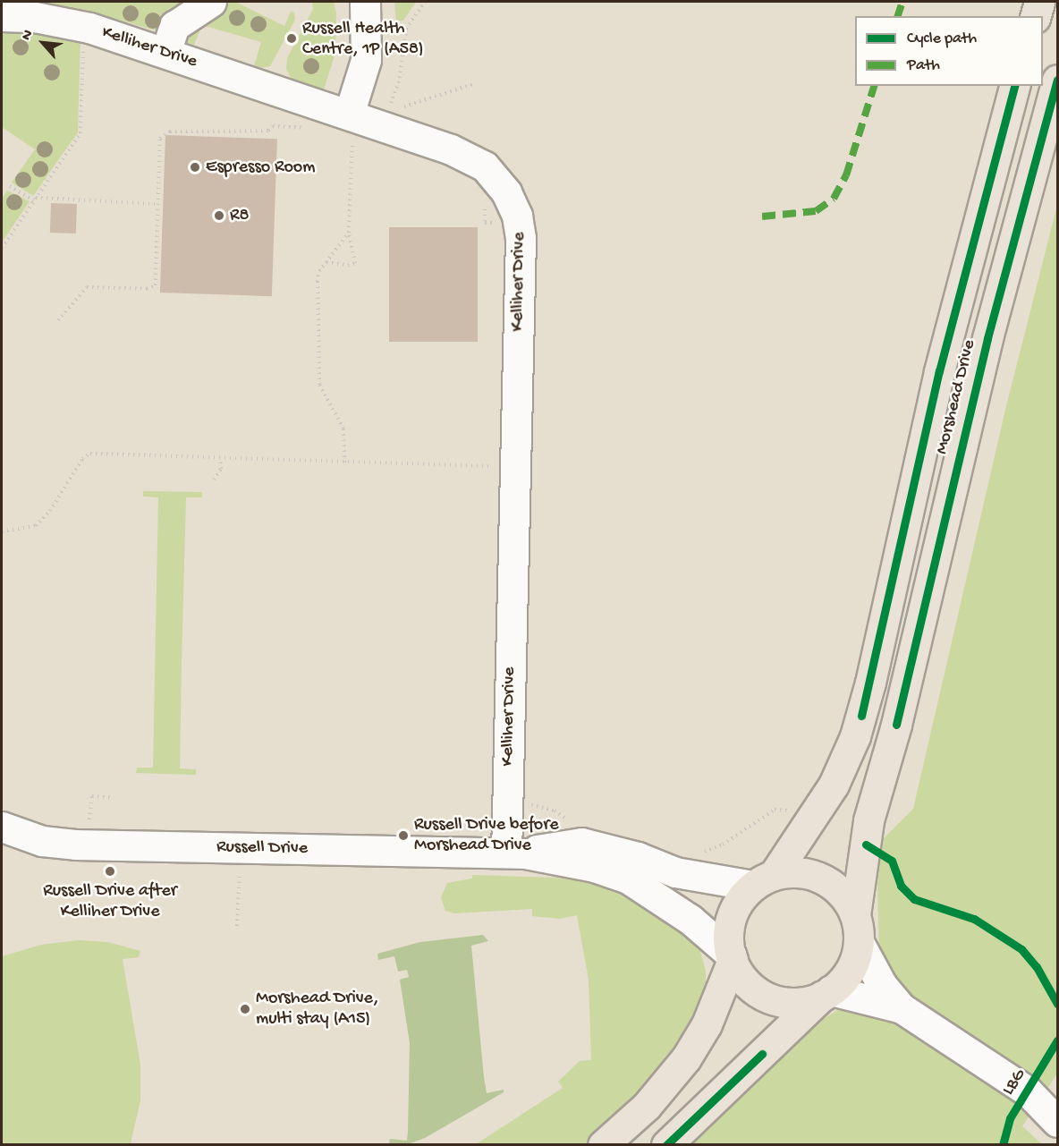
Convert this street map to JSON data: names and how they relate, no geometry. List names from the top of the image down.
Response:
{
  "streets": {
    "main road": ["Morshead Drive"],
    "street": ["Kelliher Drive", "Russell Drive"],
    "cycle path": ["LBG"]
  },
  "crossings": [
    ["Kelliher Drive", "Russell Drive"],
    ["Morshead Drive", "Russell Drive"]
  ],
  "places": [
    "Russell Health Centre, 1P (A58)",
    "Espresso Room",
    "R8",
    "Russell Drive before Morshead Drive",
    "Russell Drive after Kelliher Drive",
    "Morshead Drive, multi stay (A15)"
  ],
  "legend": ["Cycle path", "Path"],
  "north": "top left"
}
